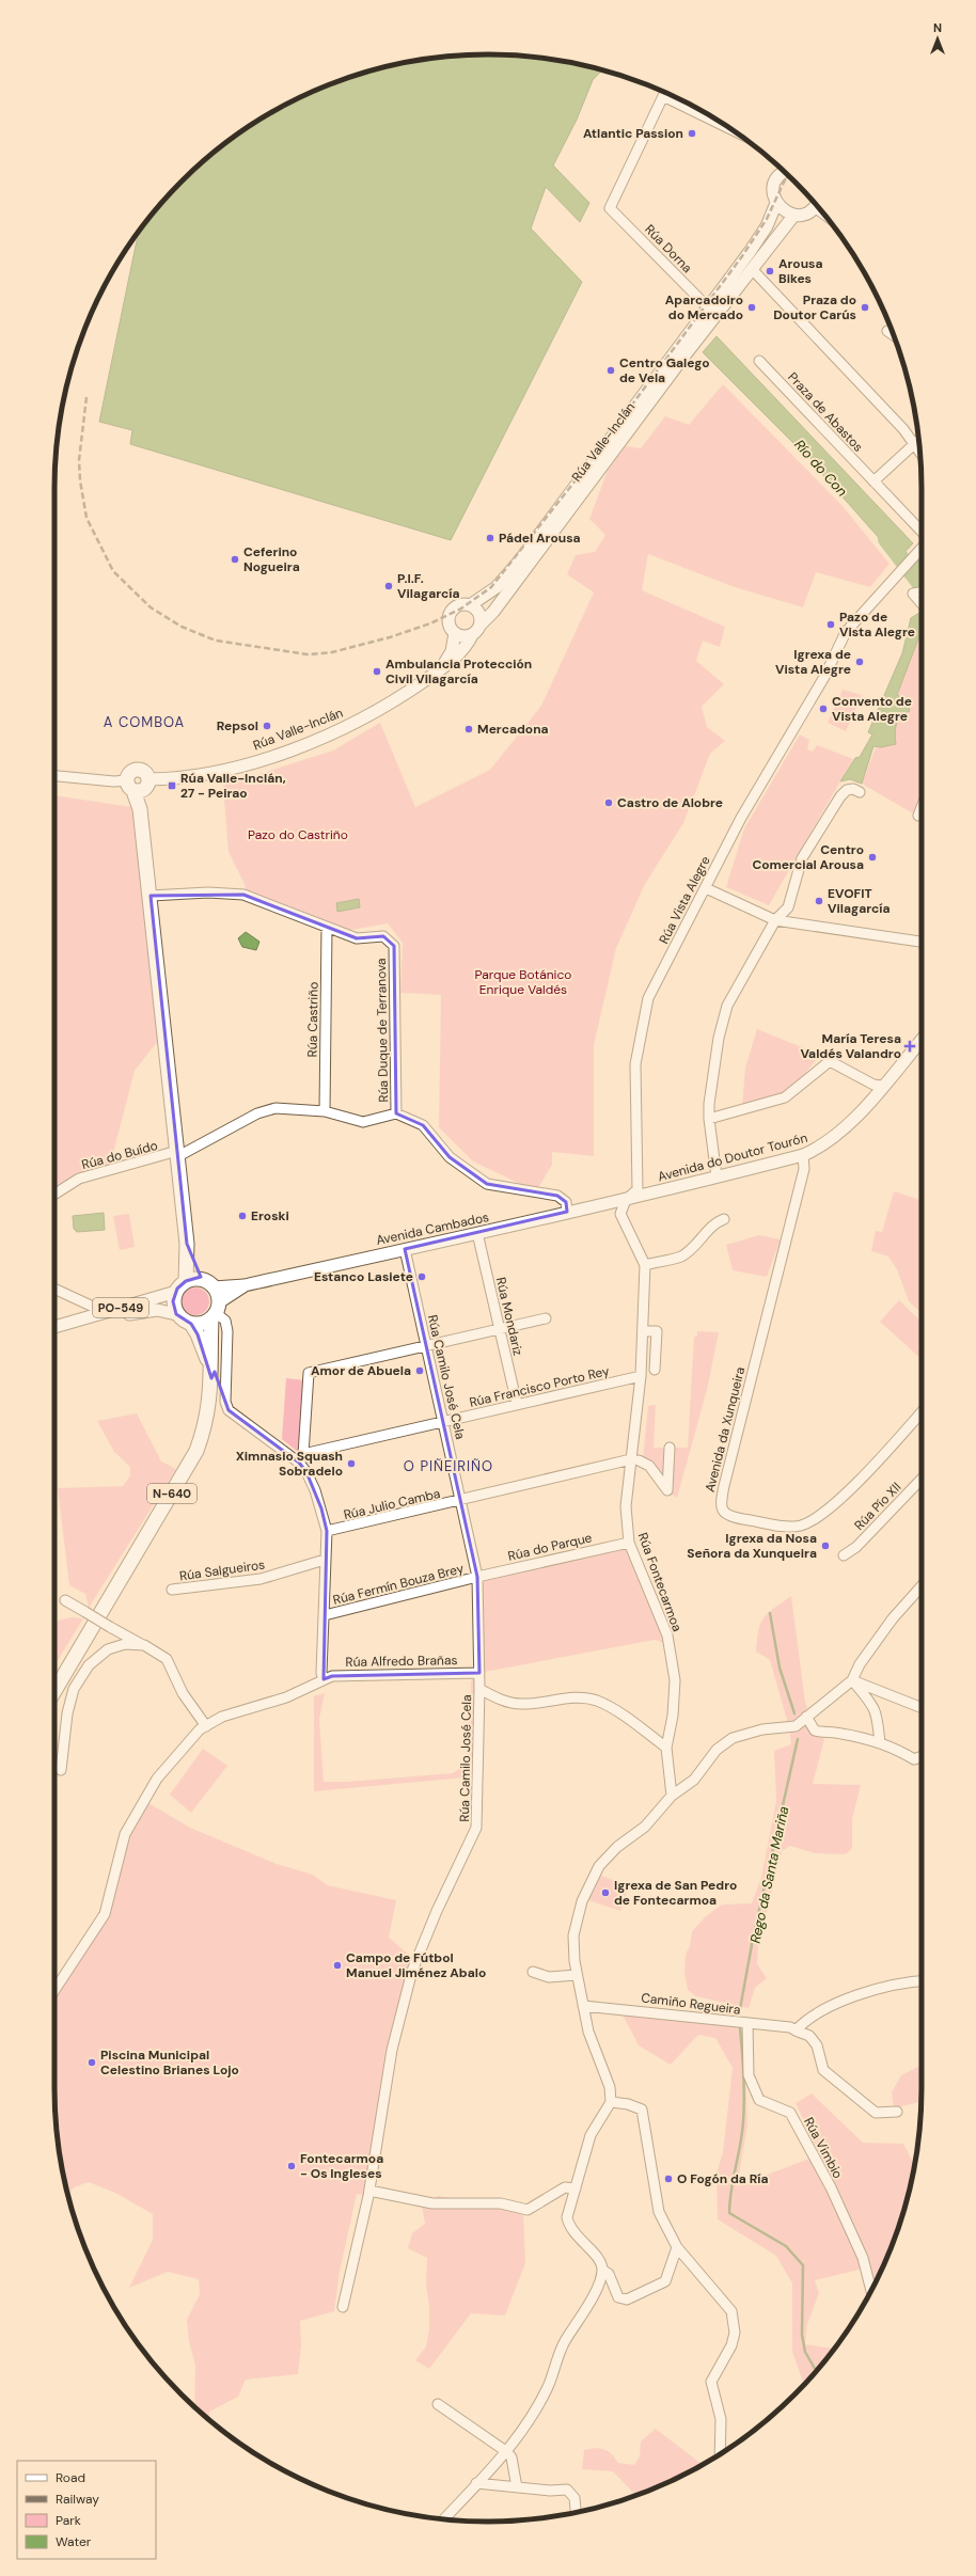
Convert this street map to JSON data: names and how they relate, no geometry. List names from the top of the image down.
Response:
{
  "streets": {
    "highway": ["N-640"],
    "main road": [
      "Rúa Valle-Inclán",
      "Avenida do Doutor Tourón",
      "Avenida Cambados",
      "PO-549"
    ],
    "street": [
      "Rúa Dorna",
      "Praza de Abastos",
      "Rúa Vista Alegre",
      "Rúa Castriño",
      "Rúa Duque de Terranova",
      "Rúa do Buído",
      "Rúa Mondariz",
      "Rúa Camilo José Cela",
      "Rúa Francisco Porto Rey",
      "Avenida da Xunqueira",
      "Rúa Julio Camba",
      "Rúa Pío XII",
      "Rúa do Parque",
      "Rúa Salgueiros",
      "Rúa Fontecarmoa",
      "Rúa Fermín Bouza Brey",
      "Rúa Alfredo Brañas",
      "Camiño Regueira",
      "Rúa Vimbio"
    ]
  },
  "crossings": [
    ["Rúa Dorna", "Rúa Valle-Inclán"],
    ["Rúa Vista Alegre", "Avenida do Doutor Tourón"],
    ["Rúa Vista Alegre", "Avenida Cambados"],
    ["Rúa Vista Alegre", "Rúa Fontecarmoa"],
    ["Rúa Castriño", "Rúa Duque de Terranova"],
    ["Rúa Castriño", "Rúa do Buído"],
    ["Rúa Duque de Terranova", "Rúa do Buído"],
    ["Avenida do Doutor Tourón", "Avenida Cambados"],
    ["Avenida do Doutor Tourón", "Avenida da Xunqueira"],
    ["Avenida do Doutor Tourón", "Rúa Fontecarmoa"],
    ["Avenida Cambados", "PO-549"],
    ["Avenida Cambados", "Rúa Mondariz"],
    ["Avenida Cambados", "Rúa Camilo José Cela"],
    ["Avenida Cambados", "N-640"],
    ["Avenida Cambados", "Rúa Fontecarmoa"],
    ["PO-549", "N-640"],
    ["Rúa Mondariz", "Rúa Francisco Porto Rey"],
    ["Rúa Camilo José Cela", "Rúa Francisco Porto Rey"],
    ["Rúa Camilo José Cela", "Rúa Julio Camba"],
    ["Rúa Camilo José Cela", "Rúa do Parque"],
    ["Rúa Camilo José Cela", "Rúa Fermín Bouza Brey"],
    ["Rúa Camilo José Cela", "Rúa Alfredo Brañas"],
    ["Rúa Francisco Porto Rey", "Rúa Fontecarmoa"],
    ["Rúa Julio Camba", "Rúa Fontecarmoa"],
    ["Rúa do Parque", "Rúa Fontecarmoa"],
    ["Rúa do Parque", "Rúa Fermín Bouza Brey"],
    ["Camiño Regueira", "Rúa Vimbio"]
  ],
  "districts": ["A COMBOA", "O PIÑEIRIÑO"],
  "water": ["Río do Con", "Rego da Santa Mariña"],
  "parks": ["Pazo do Castriño", "Parque Botánico Enrique Valdés"],
  "places": {
    "other": [
      "Atlantic Passion",
      "Arousa Bikes",
      "Aparcadoiro do Mercado",
      "Praza do Doutor Carús",
      "Centro Galego de Vela",
      "Pádel Arousa",
      "Ceferino Nogueira",
      "P.I.F. Vilagarcía",
      "Pazo de Vista Alegre",
      "Igrexa de Vista Alegre",
      "Ambulancia Protección Civil Vilagarcía",
      "Convento de Vista Alegre",
      "Repsol",
      "Mercadona",
      "Castro de Alobre",
      "Centro Comercial Arousa",
      "EVOFIT Vilagarcía",
      "Eroski",
      "Estanco Lasiete",
      "Amor de Abuela",
      "Ximnasio Squash Sobradelo",
      "Igrexa da Nosa Señora da Xunqueira",
      "Igrexa de San Pedro de Fontecarmoa",
      "Campo de Fútbol Manuel Jiménez Abalo",
      "Piscina Municipal Celestino Brianes Lojo",
      "Fontecarmoa - Os Ingleses",
      "O Fogón da Ría"
    ],
    "transit": ["Rúa Valle-Inclán, 27 - Peirao"],
    "health": ["María Teresa Valdés Valandro"]
  },
  "legend": [
    "Road",
    "Railway",
    "Park",
    "Water"
  ],
  "north": "top"
}
